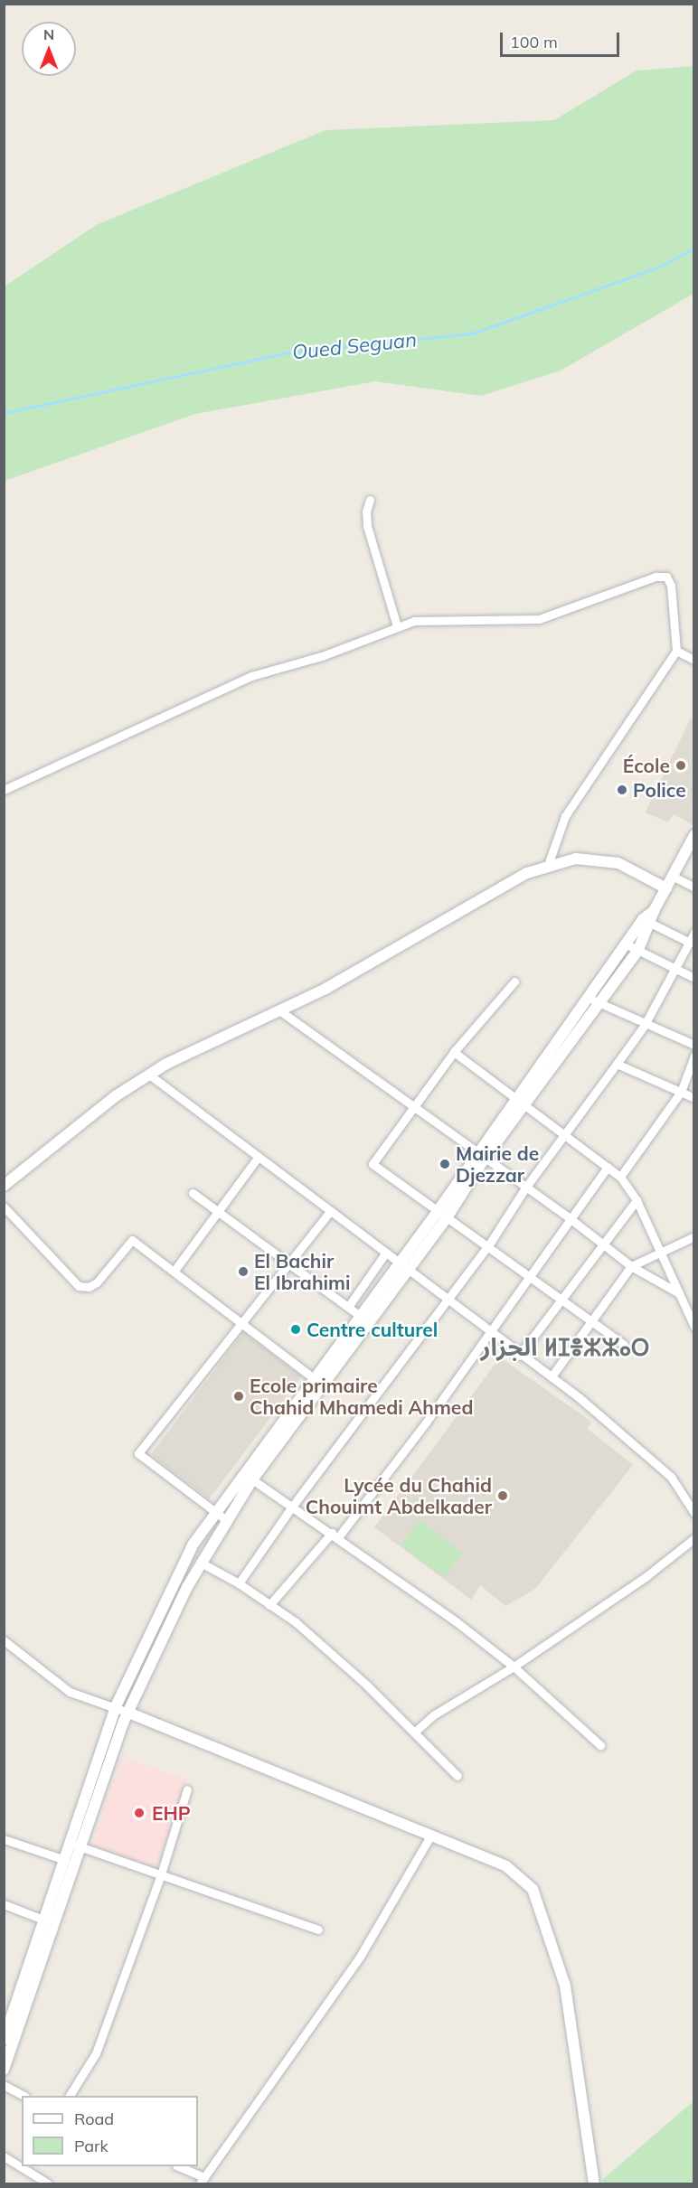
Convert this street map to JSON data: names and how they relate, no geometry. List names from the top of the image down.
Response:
{
  "districts": ["الجزار ⵍⵊⴻⵣⵣⴰⵔ"],
  "water": ["Oued Seguan"],
  "places": [
    "École",
    "Police",
    "Mairie de Djezzar",
    "El Bachir El Ibrahimi",
    "Centre culturel",
    "Ecole primaire Chahid Mhamedi Ahmed",
    "Lycée du Chahid Chouimt Abdelkader",
    "EHP"
  ],
  "legend": ["Road", "Park"],
  "scale_bar": "100 m",
  "north": "top"
}
